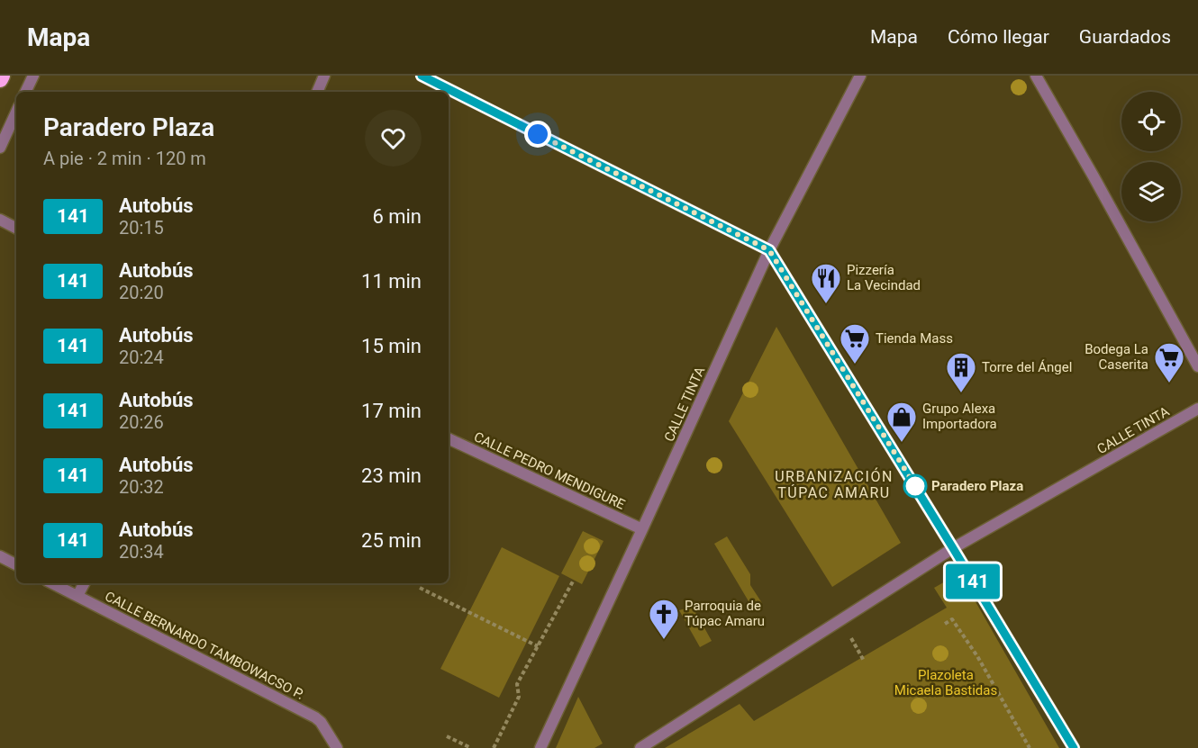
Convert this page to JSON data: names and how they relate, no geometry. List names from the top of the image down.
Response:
{
  "streets": {
    "street": ["CALLE TINTA", "CALLE PEDRO MENDIGURE", "CALLE BERNARDO TAMBOWACSO P."]
  },
  "crossings": [
    ["CALLE TINTA", "CALLE PEDRO MENDIGURE"]
  ],
  "districts": ["URBANIZACIÓN TÚPAC AMARU"],
  "parks": ["Plazoleta Micaela Bastidas"],
  "places": {
    "restaurant": ["Pizzería La Vecindad"],
    "supermarket": ["Tienda Mass", "Bodega La Caserita"],
    "building": ["Torre del Ángel"],
    "shop": ["Grupo Alexa Importadora"],
    "other": ["Paradero Plaza"],
    "church": ["Parroquia de Túpac Amaru"]
  },
  "lines": ["bus line 141"],
  "page": {
    "header": "Mapa",
    "nav": ["Mapa", "Cómo llegar", "Guardados"],
    "on_map": "141",
    "heading": ["Paradero Plaza", "A pie · 2 min · 120 m"],
    "list": [
      {
        "mark": "141",
        "name": "Autobús",
        "note": "20:15",
        "value": "6 min"
      },
      {
        "mark": "141",
        "name": "Autobús",
        "note": "20:20",
        "value": "11 min"
      },
      {
        "mark": "141",
        "name": "Autobús",
        "note": "20:24",
        "value": "15 min"
      },
      {
        "mark": "141",
        "name": "Autobús",
        "note": "20:26",
        "value": "17 min"
      },
      {
        "mark": "141",
        "name": "Autobús",
        "note": "20:32",
        "value": "23 min"
      },
      {
        "mark": "141",
        "name": "Autobús",
        "note": "20:34",
        "value": "25 min"
      }
    ]
  }
}
